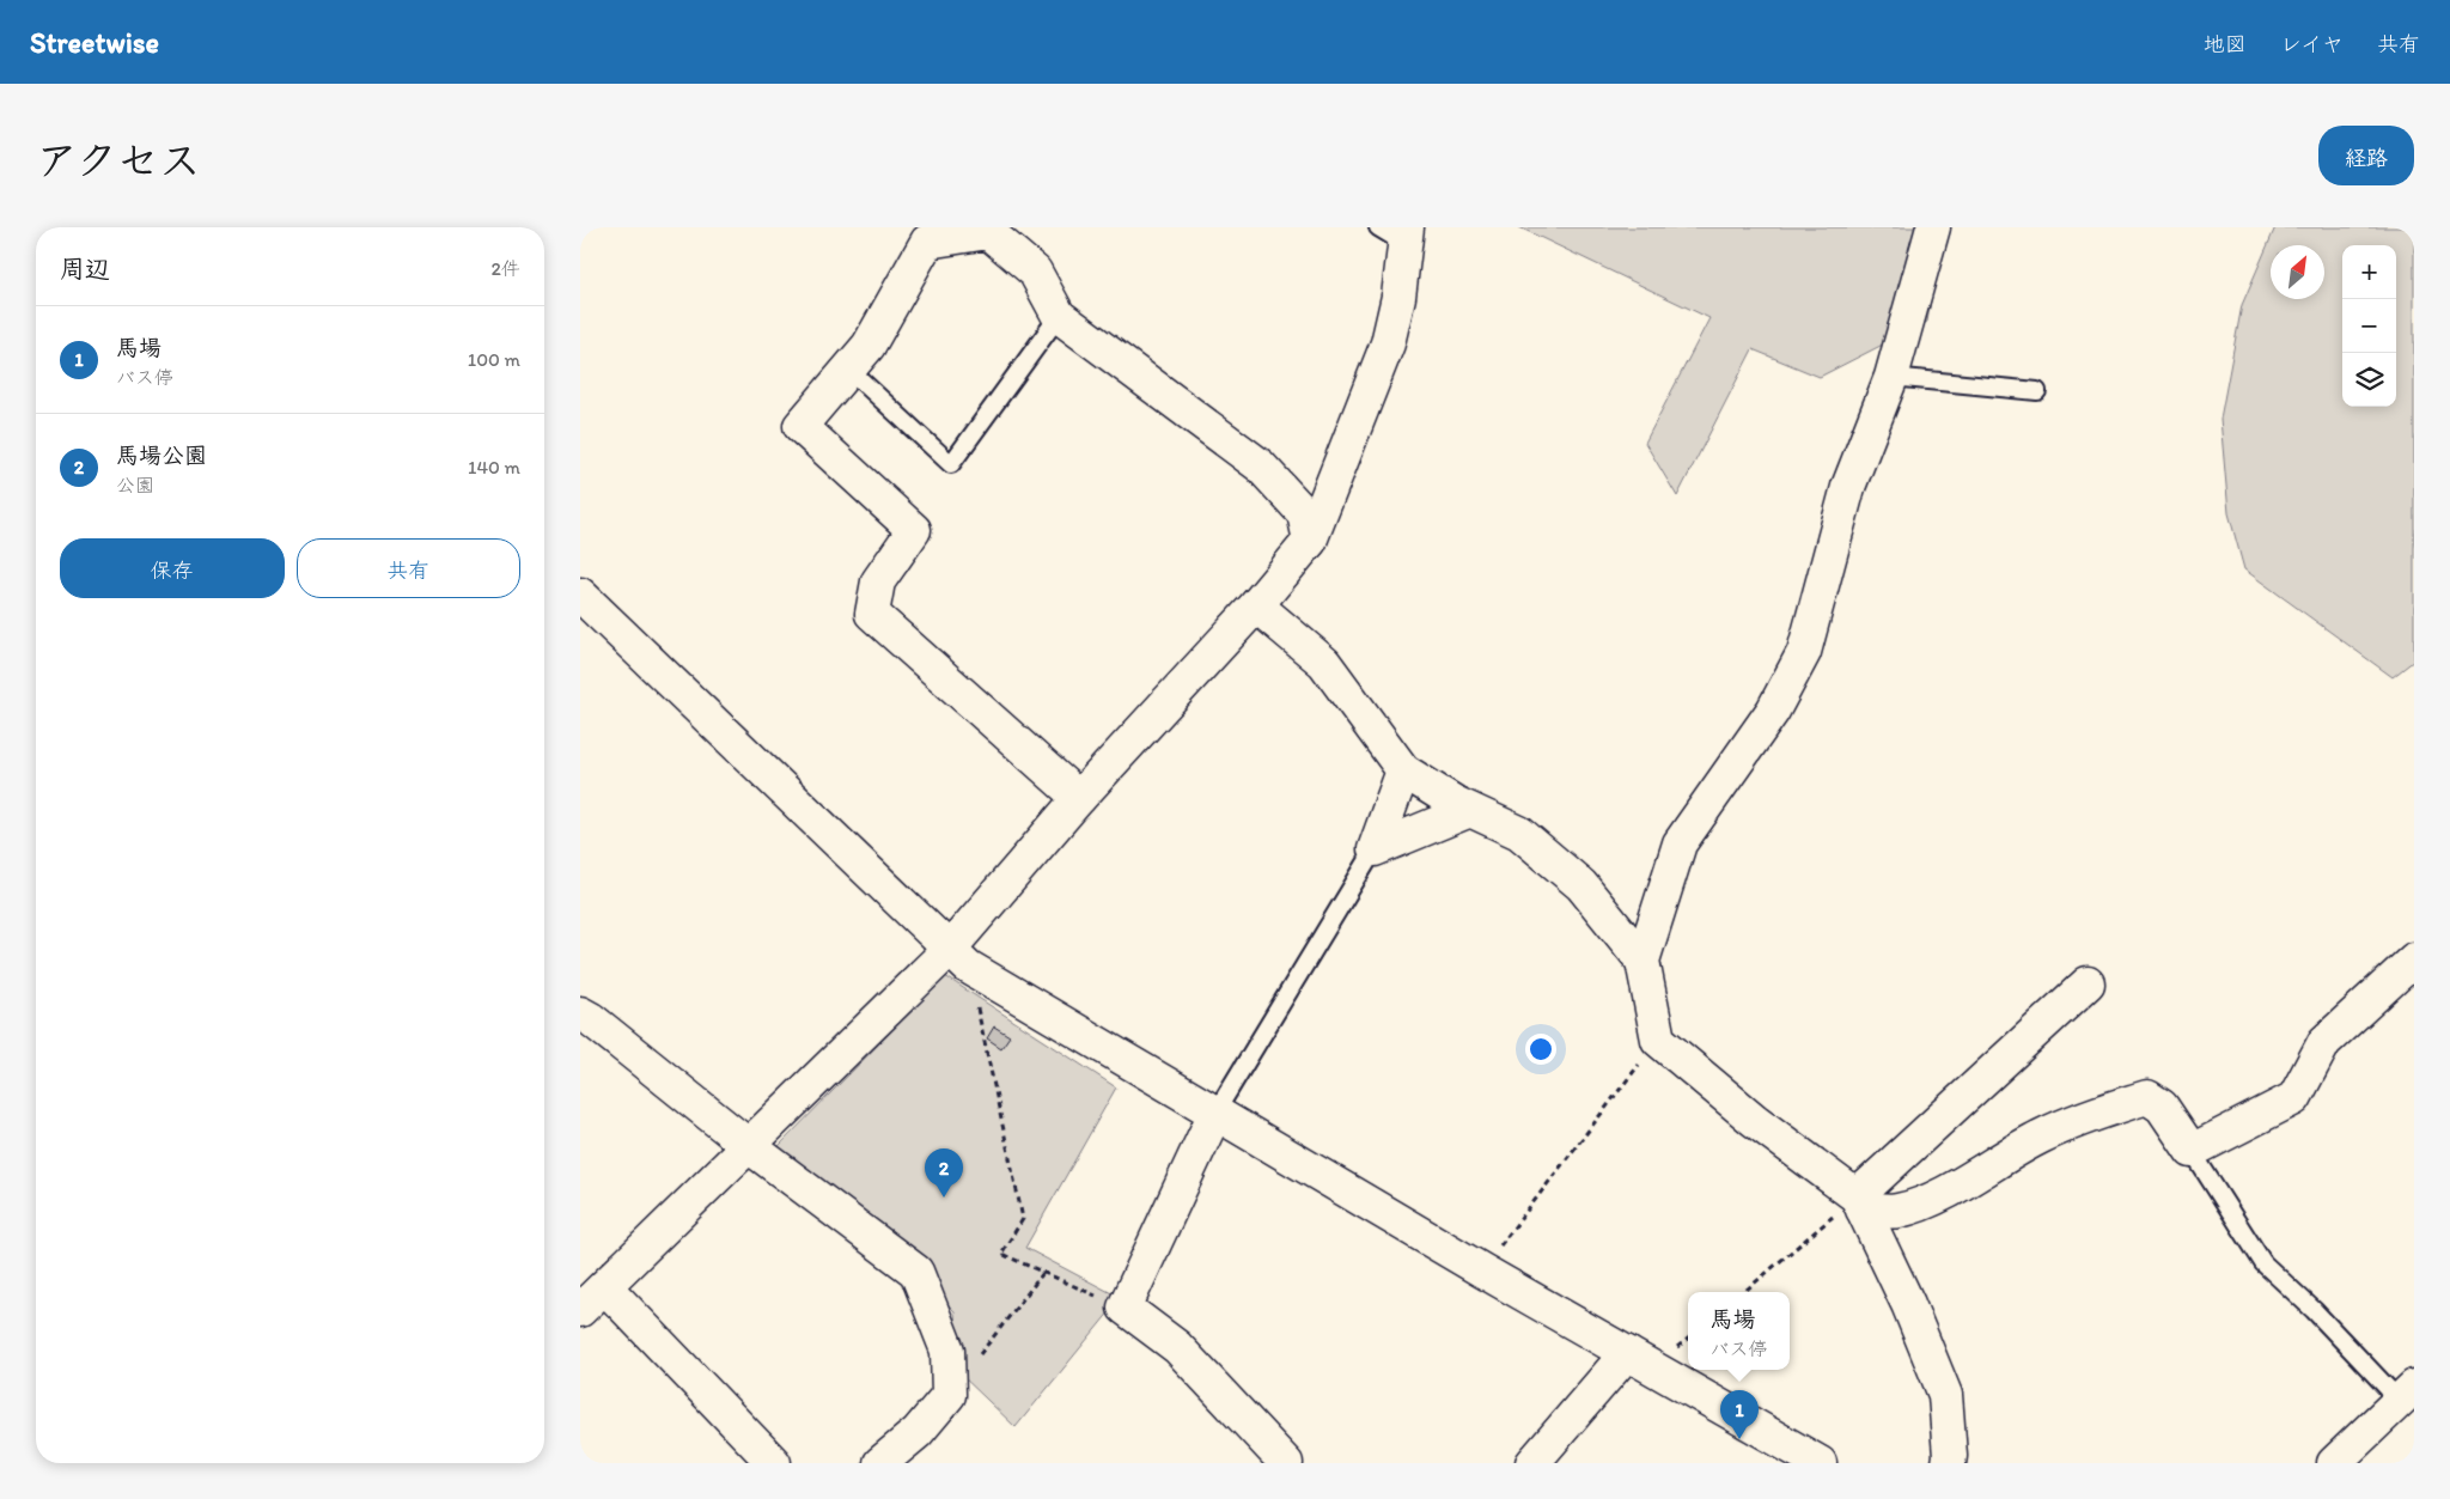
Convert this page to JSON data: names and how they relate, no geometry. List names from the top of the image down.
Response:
{
  "north": "top right",
  "page": {
    "header": "Streetwise",
    "nav": ["地図", "レイヤ", "共有"],
    "title": "アクセス",
    "buttons": [
      "経路",
      ["保存", "共有"]
    ],
    "heading": ["周辺", "2件"],
    "map_buttons": ["+", "−"],
    "list": [
      {
        "mark": "1",
        "name": "馬場",
        "note": "バス停",
        "value": "100 m"
      },
      {
        "mark": "2",
        "name": "馬場公園",
        "note": "公園",
        "value": "140 m"
      }
    ],
    "pins": ["2", "1"],
    "popup": ["馬場", "バス停"]
  }
}
